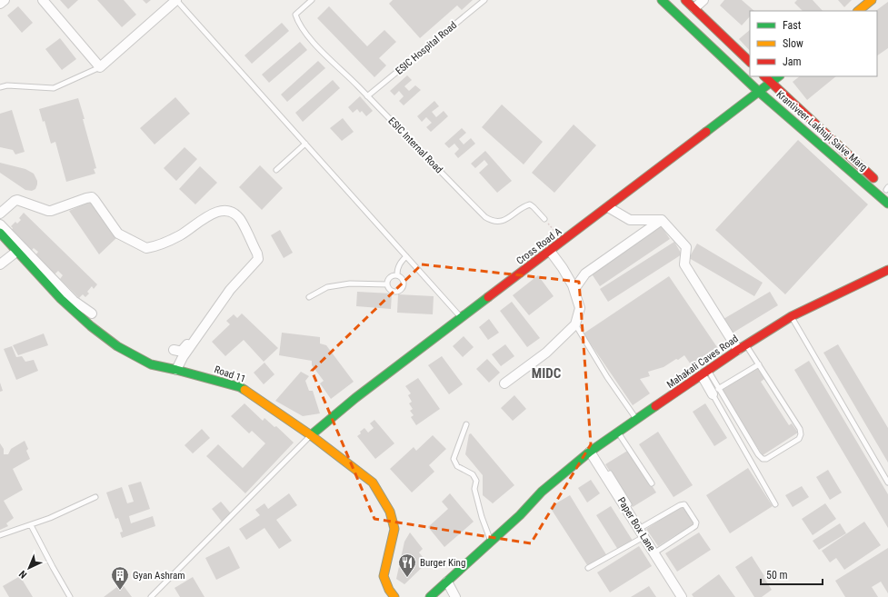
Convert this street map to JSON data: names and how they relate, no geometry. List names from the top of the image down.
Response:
{
  "streets": {
    "street": [
      "Krantiveer Lakhuji Salve Marg",
      "Cross Road A",
      "Mahakali Caves Road",
      "Road 11",
      "Paper Box Lane"
    ],
    "lane": ["ESIC Hospital Road", "ESIC Internal Road"]
  },
  "crossings": [
    ["ESIC Hospital Road", "ESIC Internal Road"],
    ["Krantiveer Lakhuji Salve Marg", "Cross Road A"],
    ["Cross Road A", "Road 11"],
    ["Mahakali Caves Road", "Paper Box Lane"]
  ],
  "districts": ["MIDC"],
  "places": {
    "restaurant": ["Burger King"],
    "building": ["Gyan Ashram"]
  },
  "legend": ["Fast", "Slow", "Jam"],
  "scale_bar": "50 m",
  "north": "bottom left"
}
